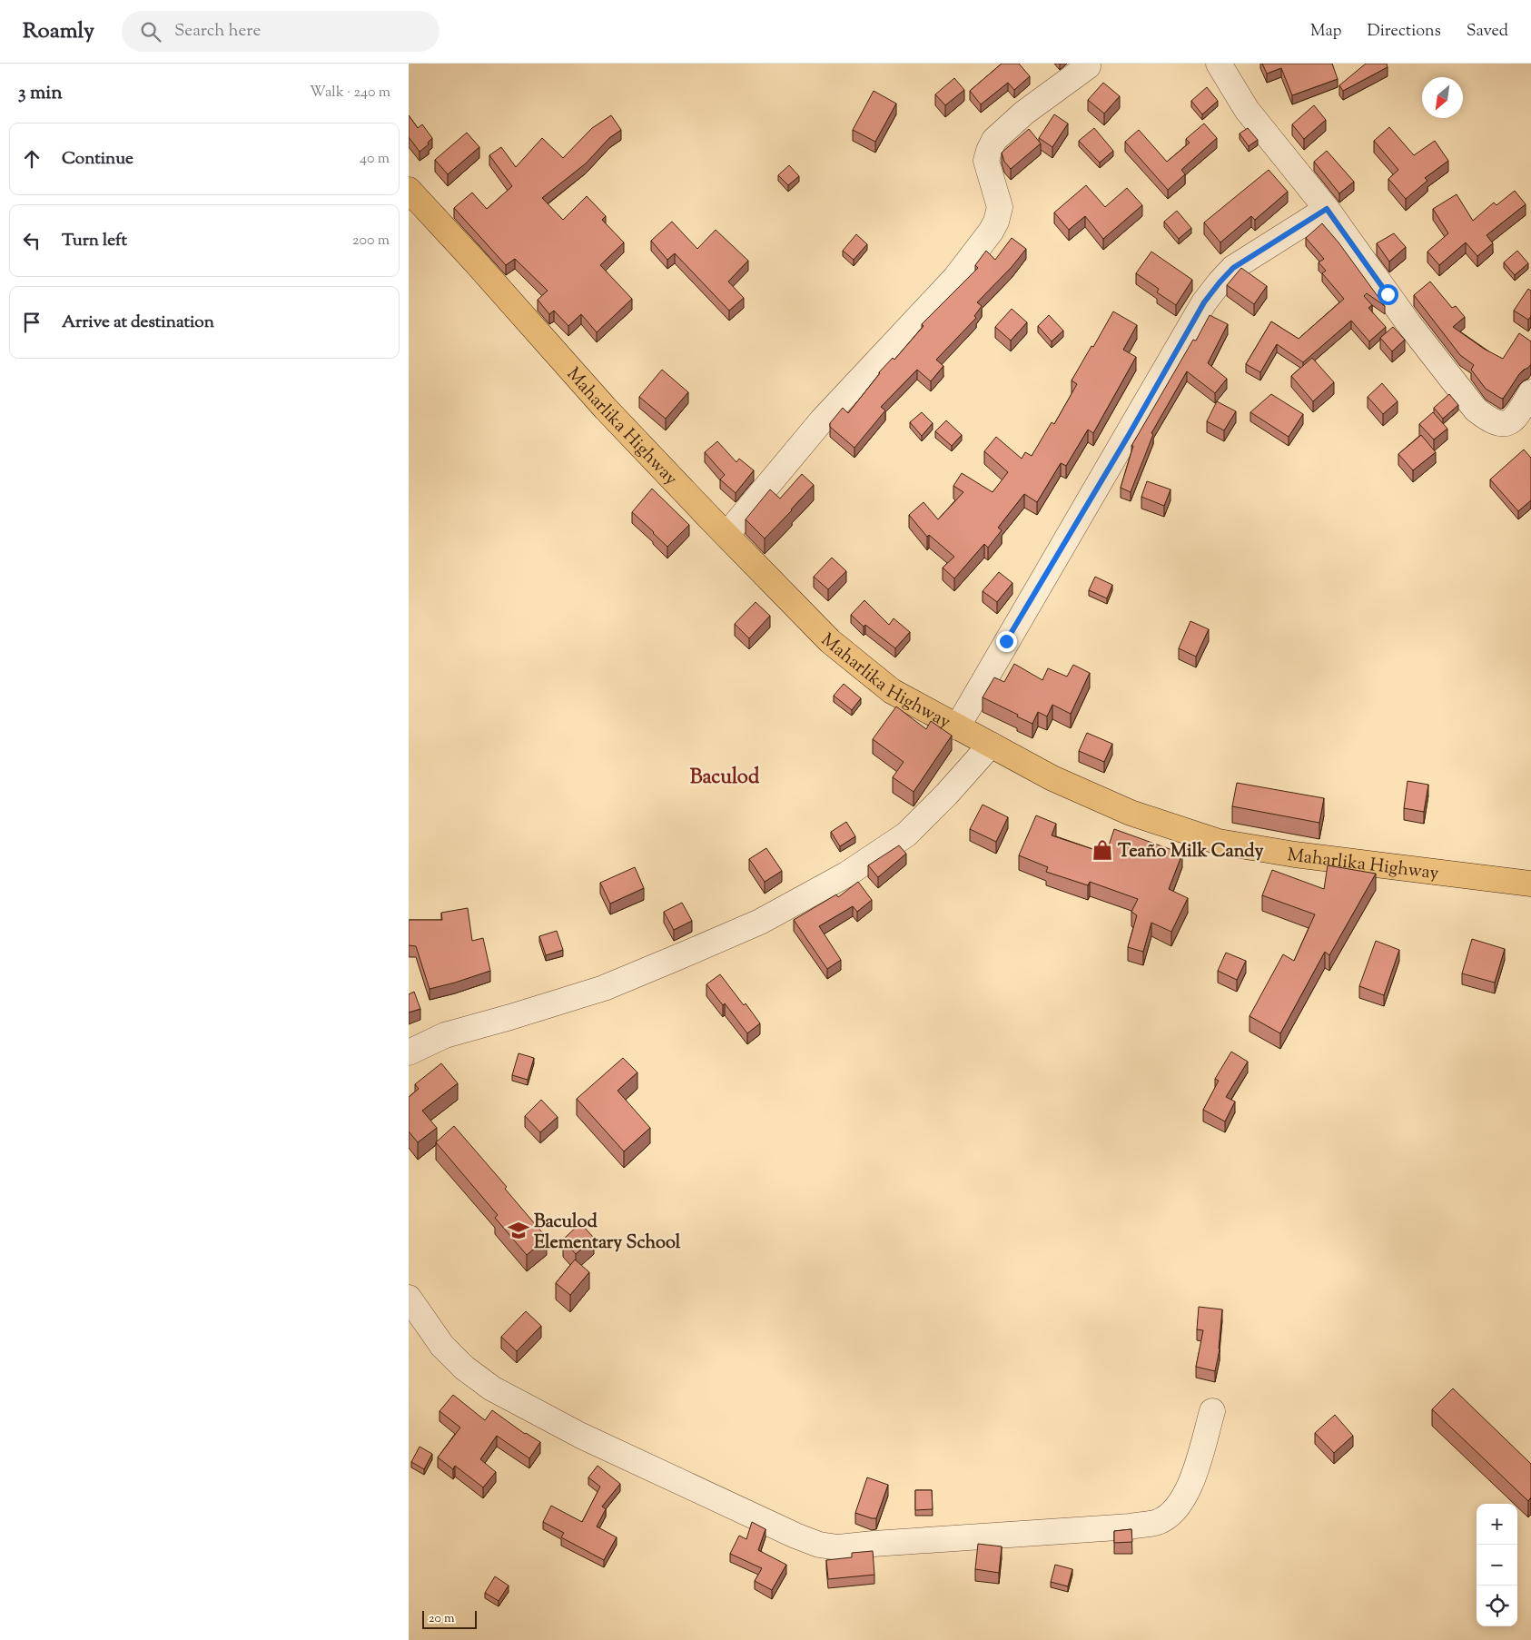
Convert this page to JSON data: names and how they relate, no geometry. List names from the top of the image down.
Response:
{
  "streets": {
    "highway": ["Maharlika Highway"]
  },
  "districts": ["Baculod"],
  "places": {
    "shop": ["Teaño Milk Candy"],
    "school or university": ["Baculod Elementary School"]
  },
  "scale_bar": "20 m",
  "north": "bottom left",
  "page": {
    "header": "Roamly",
    "search": "Search here",
    "nav": ["Map", "Directions", "Saved"],
    "heading": ["3 min", "Walk · 240 m"],
    "list": [
      ["Continue", "40 m"],
      ["Turn left", "200 m"],
      "Arrive at destination"
    ],
    "map_buttons": ["+", "−"],
    "scale": "20 m"
  }
}
